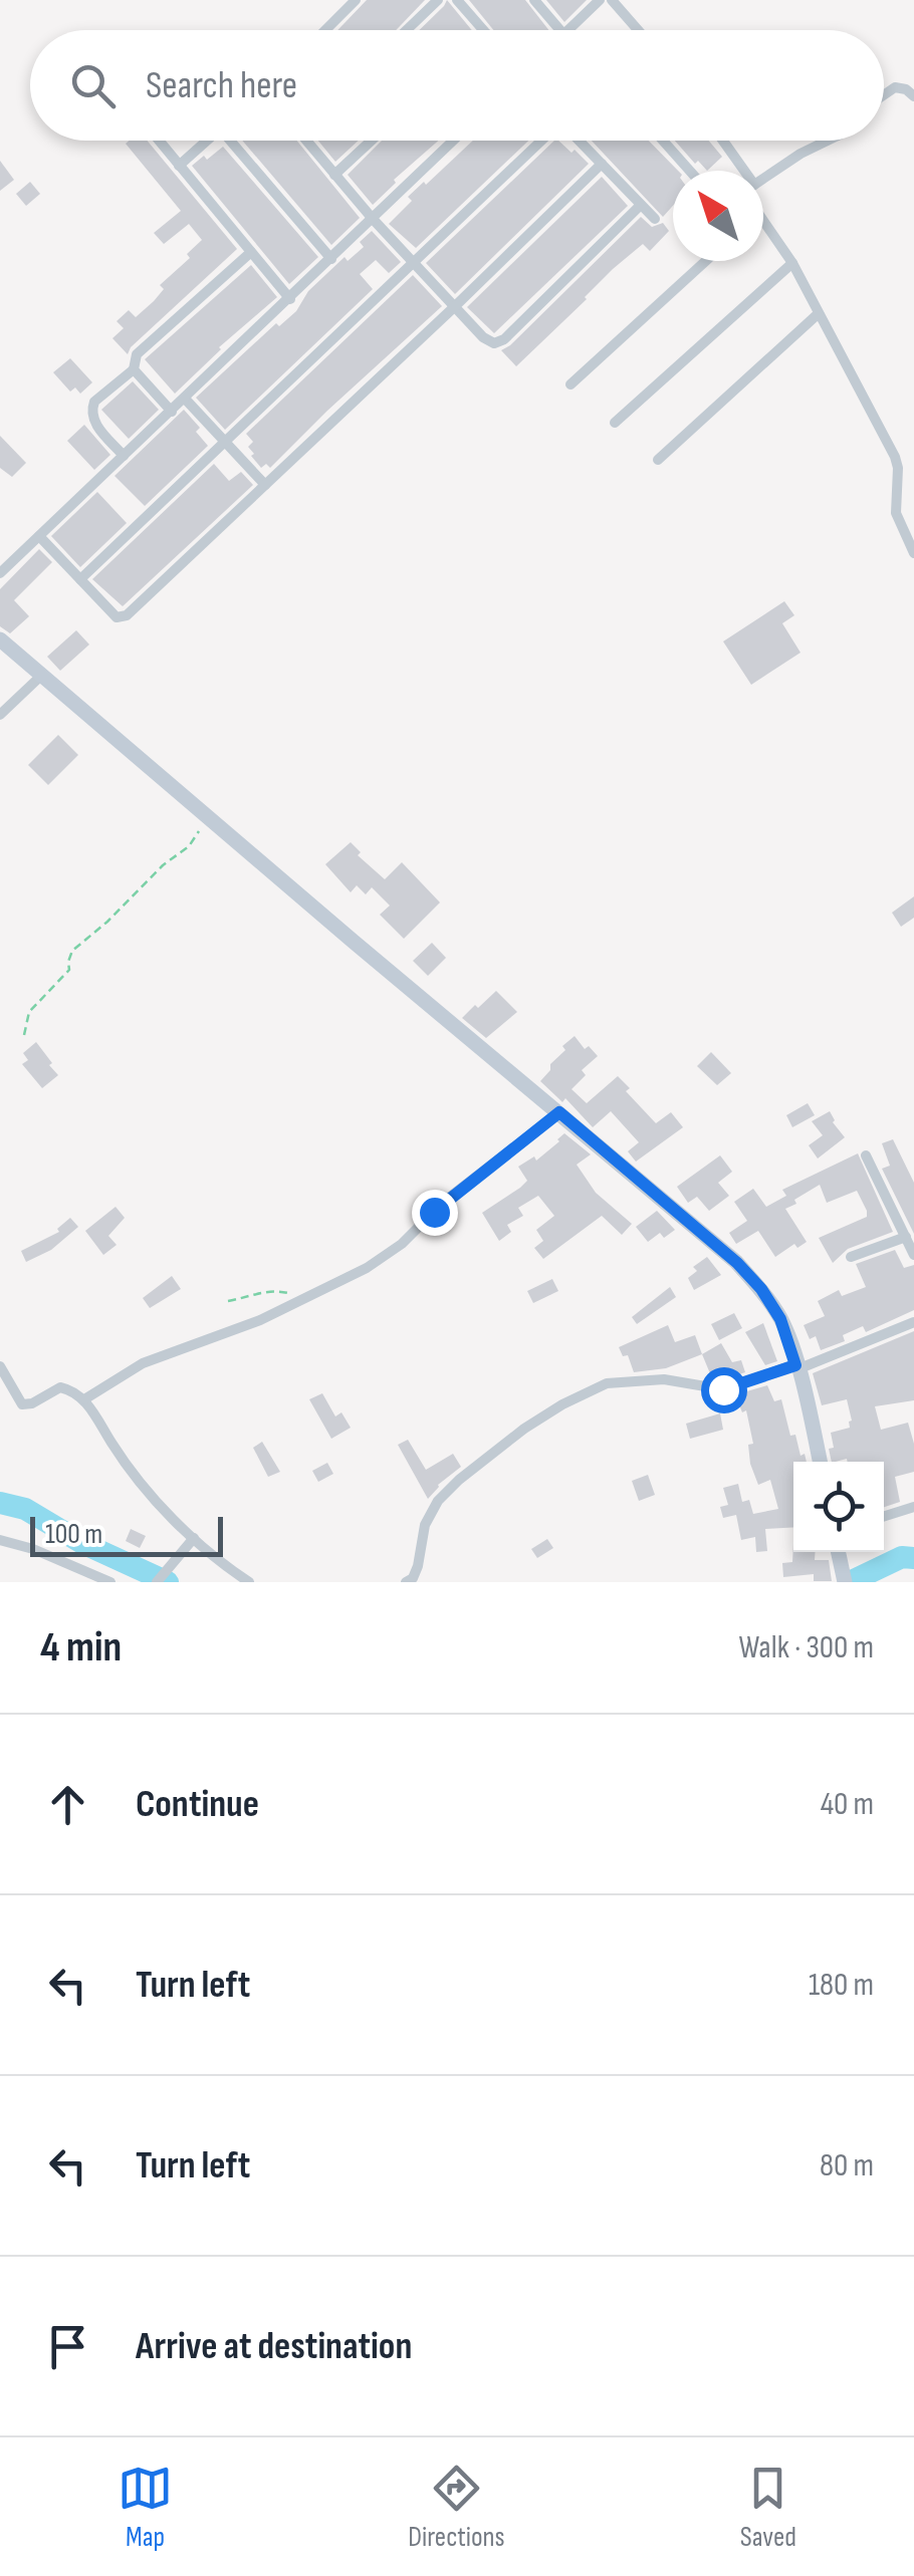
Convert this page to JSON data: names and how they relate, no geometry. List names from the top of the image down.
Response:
{
  "scale_bar": "100 m",
  "north": "top left",
  "page": {
    "search": "Search here",
    "scale": "100 m",
    "heading": ["4 min", "Walk · 300 m"],
    "list": [
      ["Continue", "40 m"],
      ["Turn left", "180 m"],
      ["Turn left", "80 m"],
      "Arrive at destination"
    ],
    "nav": ["Map", "Directions", "Saved"]
  }
}
